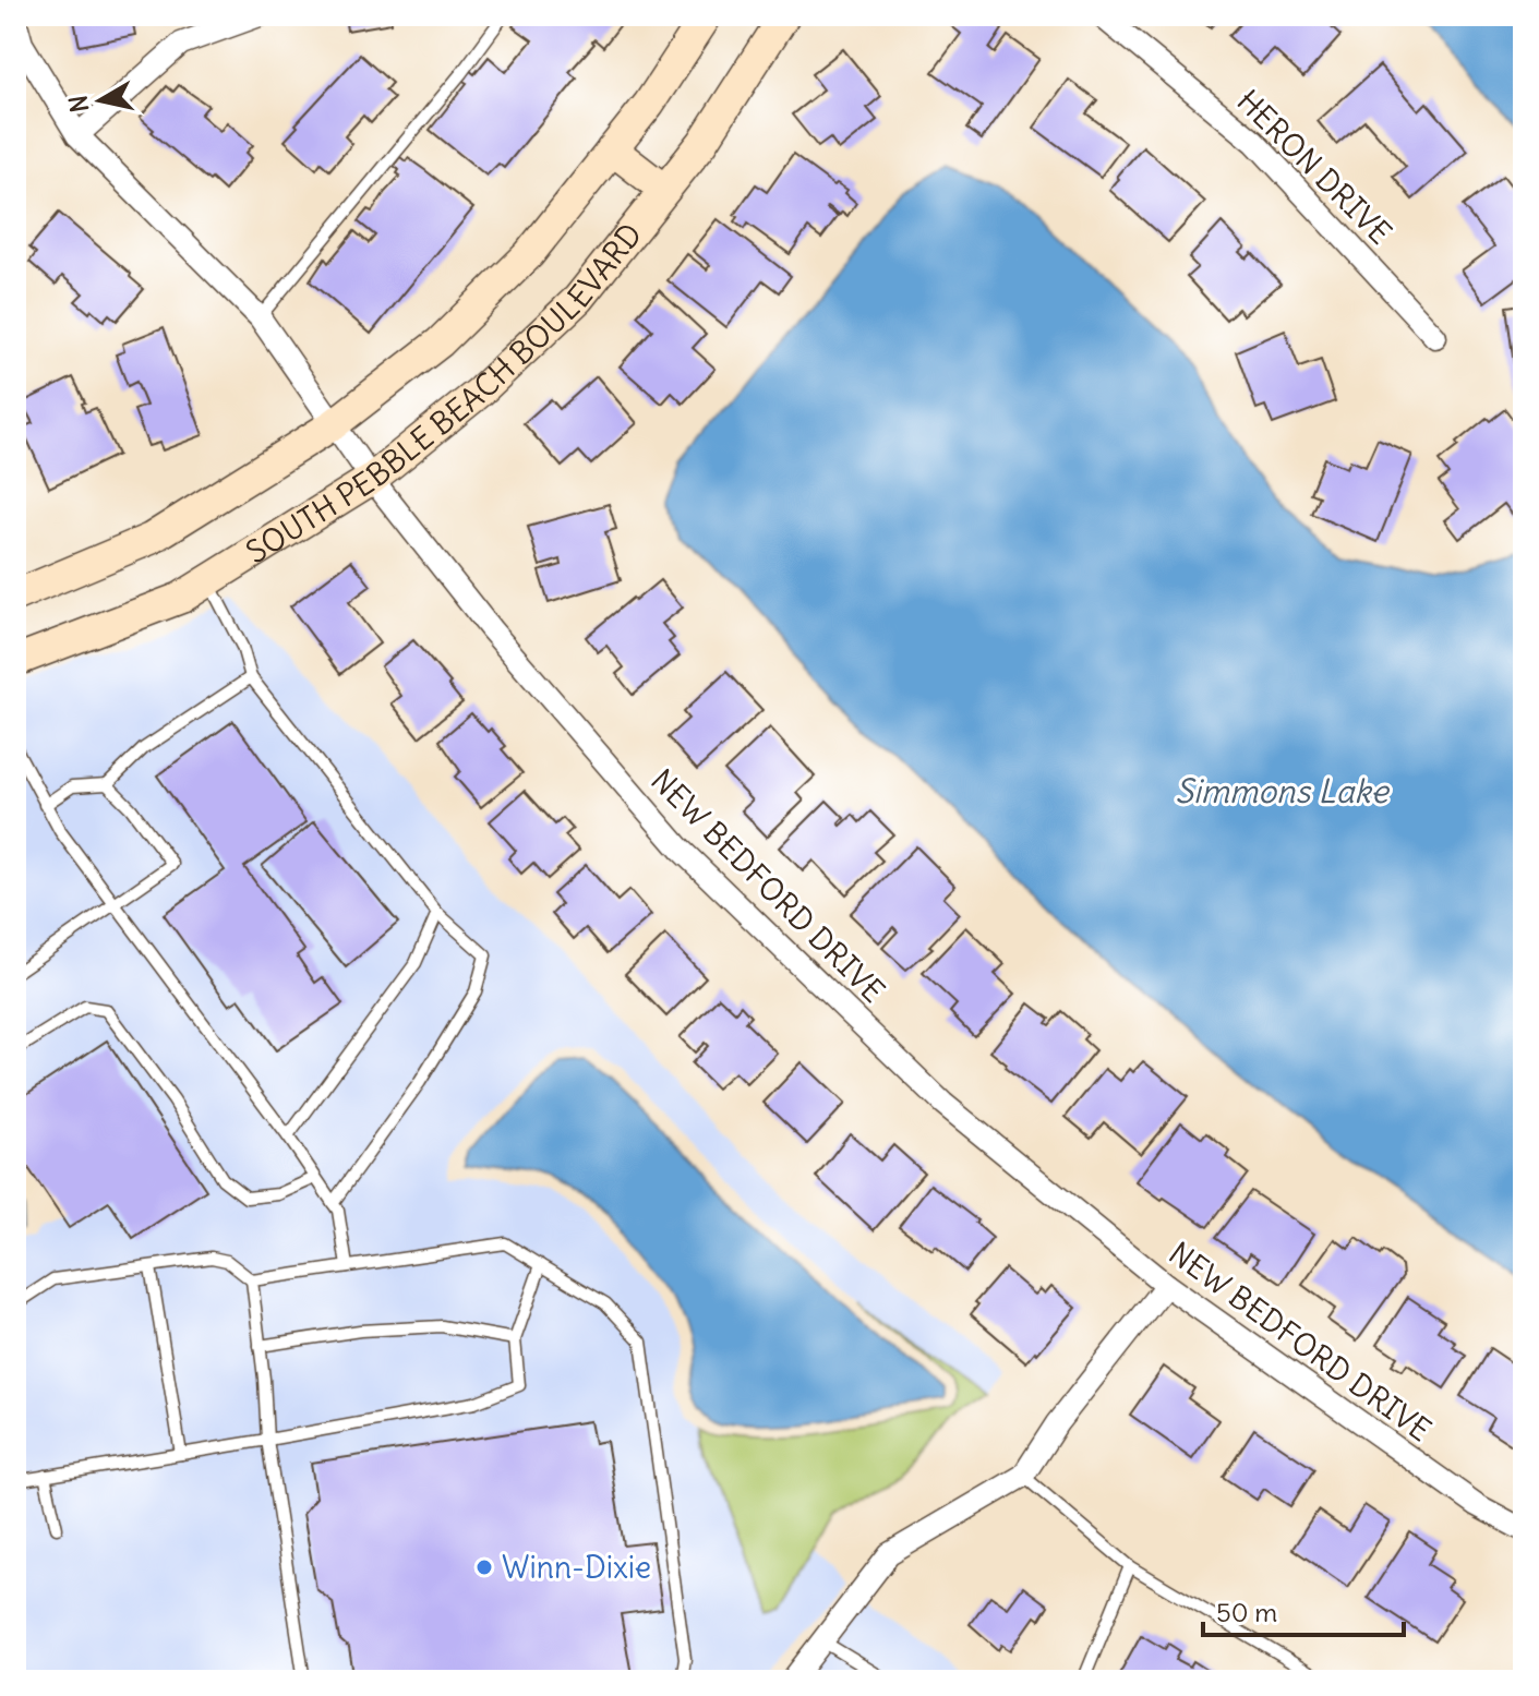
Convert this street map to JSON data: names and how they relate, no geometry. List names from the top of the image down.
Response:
{
  "streets": {
    "street": ["HERON DRIVE", "SOUTH PEBBLE BEACH BOULEVARD", "NEW BEDFORD DRIVE"]
  },
  "crossings": [
    ["SOUTH PEBBLE BEACH BOULEVARD", "NEW BEDFORD DRIVE"]
  ],
  "water": ["Simmons Lake"],
  "places": ["Winn-Dixie"],
  "scale_bar": "50 m",
  "north": "left"
}
